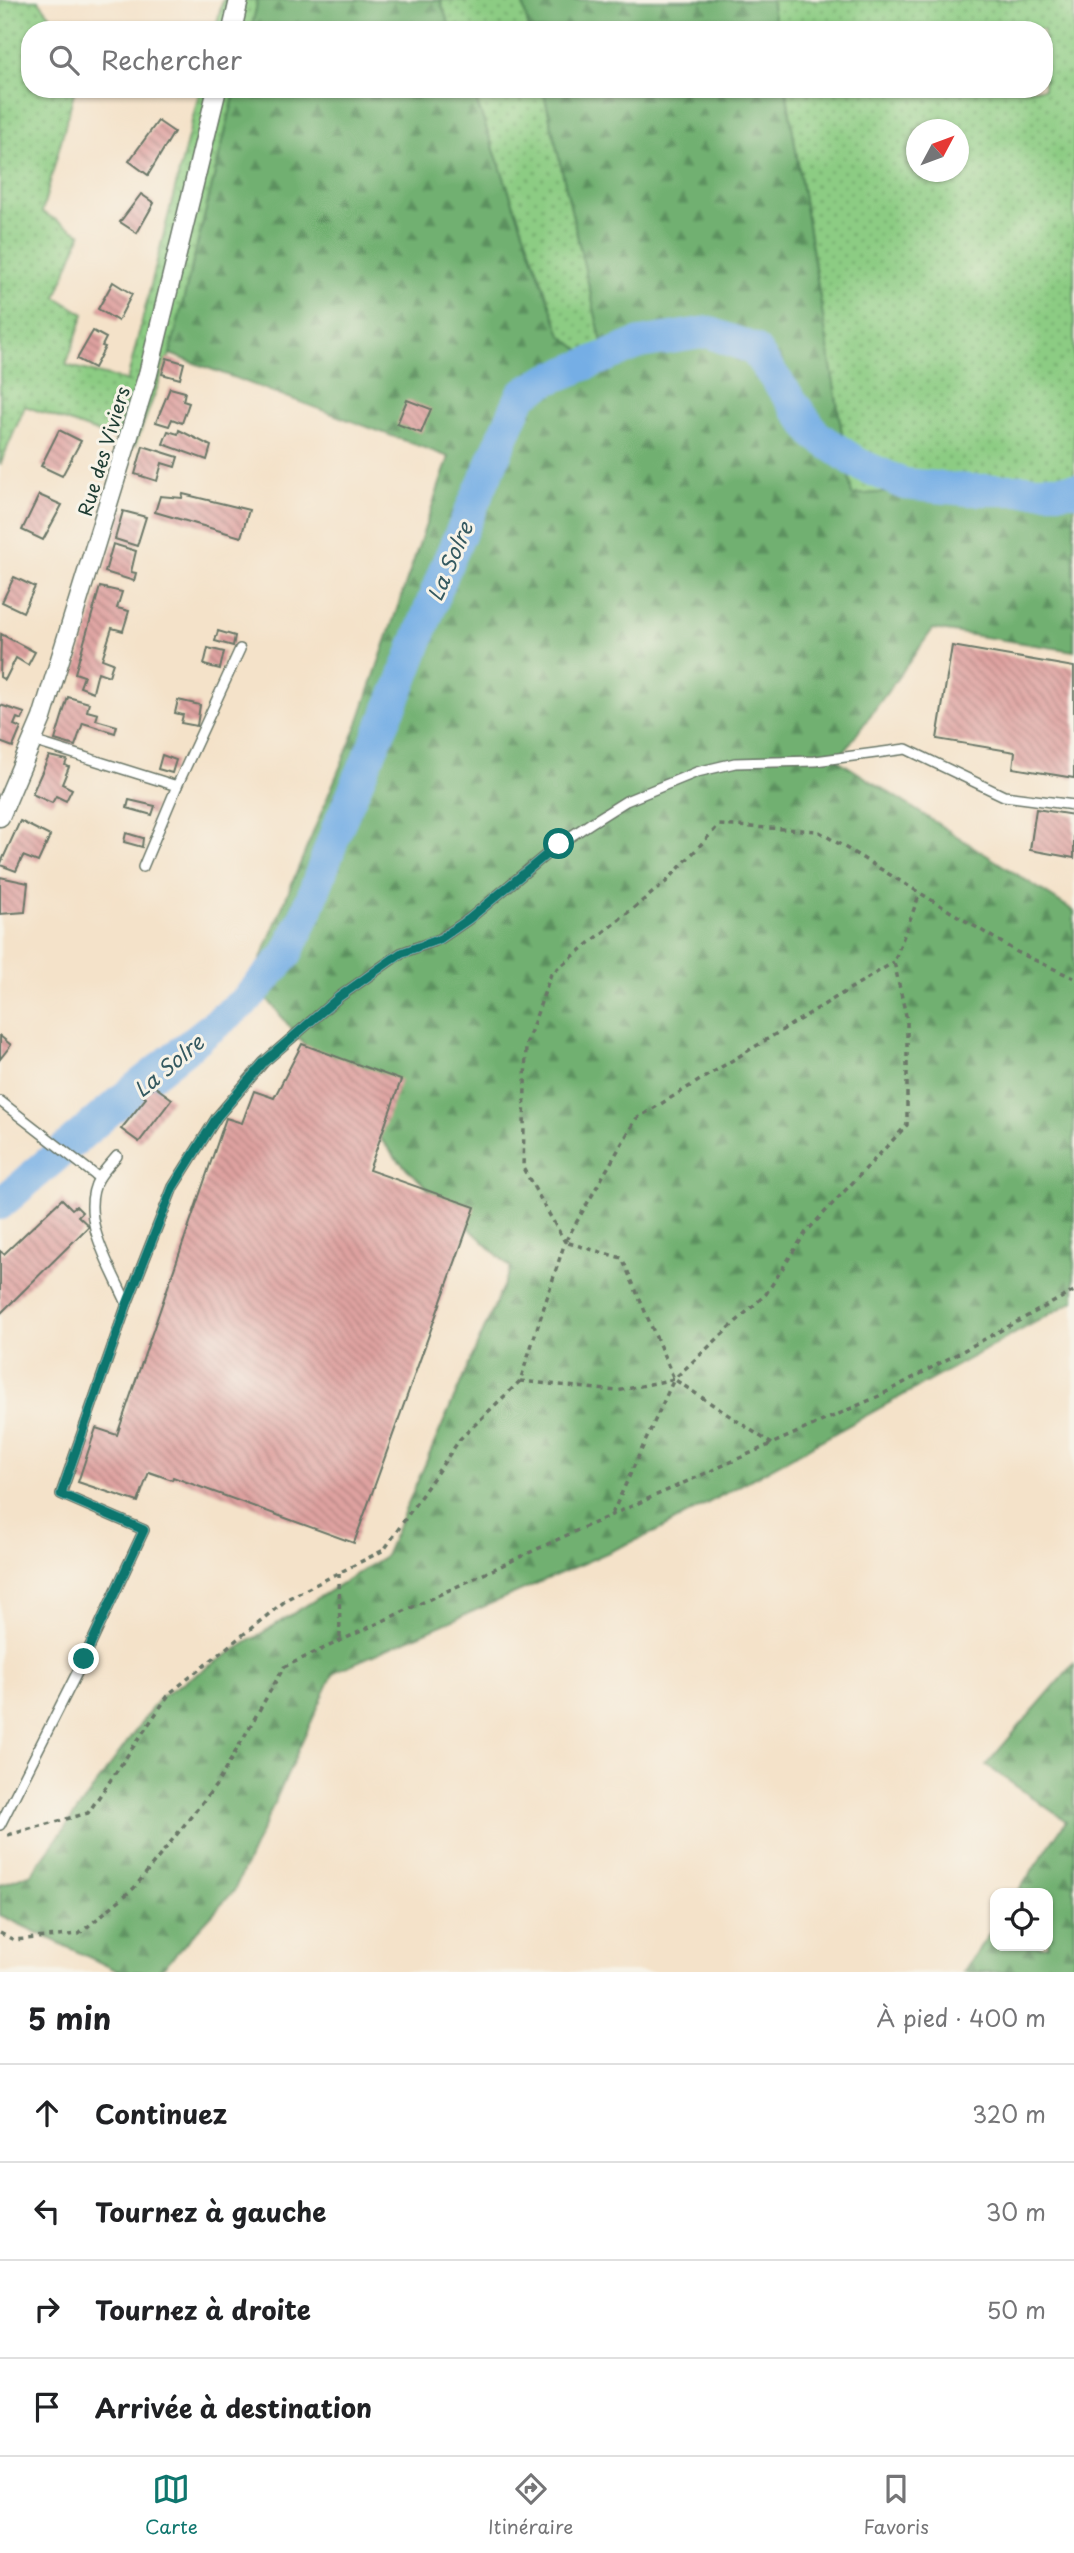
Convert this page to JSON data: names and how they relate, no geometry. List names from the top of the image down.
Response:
{
  "streets": {
    "street": ["Rue des Viviers"]
  },
  "water": ["La Solre"],
  "north": "top right",
  "page": {
    "search": "Rechercher",
    "heading": ["5 min", "À pied · 400 m"],
    "list": [
      ["Continuez", "320 m"],
      ["Tournez à gauche", "30 m"],
      ["Tournez à droite", "50 m"],
      "Arrivée à destination"
    ],
    "nav": ["Carte", "Itinéraire", "Favoris"]
  }
}
